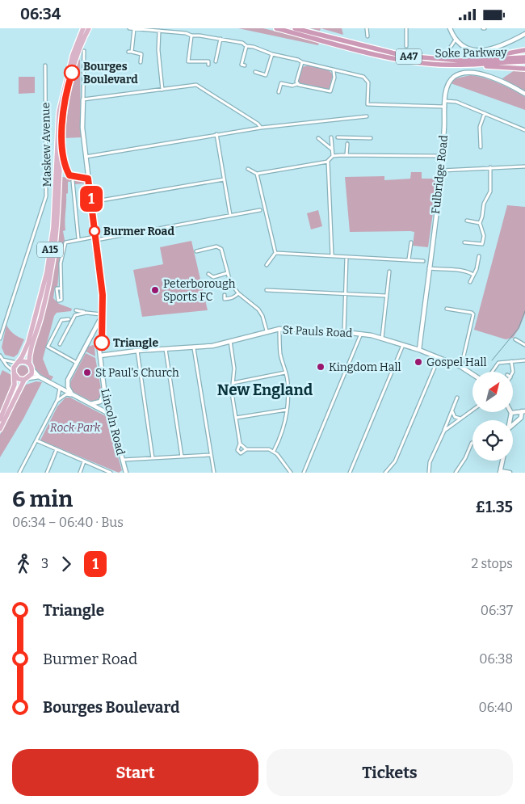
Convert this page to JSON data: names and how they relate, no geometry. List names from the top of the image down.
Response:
{
  "streets": {
    "highway": ["Soke Parkway", "A47"],
    "main road": ["A15"],
    "street": [
      "Maskew Avenue",
      "Fulbridge Road",
      "St Pauls Road",
      "Lincoln Road"
    ]
  },
  "crossings": [
    ["Soke Parkway", "A47"],
    ["Fulbridge Road", "St Pauls Road"],
    ["St Pauls Road", "Lincoln Road"]
  ],
  "districts": ["New England"],
  "parks": ["Rock Park"],
  "places": [
    "Bourges Boulevard",
    "Burmer Road",
    "Peterborough Sports FC",
    "Triangle",
    "Gospel Hall",
    "Kingdom Hall",
    "St Paul's Church"
  ],
  "lines": ["bus line 1"],
  "north": "top right",
  "page": {
    "status": "06:34",
    "on_map": "1",
    "heading": ["6 min", "06:34 – 06:40 · Bus", "£1.35"],
    "legs": ["3", "1", "2 stops"],
    "list": [
      {
        "name": "Triangle",
        "value": "06:37"
      },
      {
        "name": "Burmer Road",
        "value": "06:38"
      },
      {
        "name": "Bourges Boulevard",
        "value": "06:40"
      }
    ],
    "buttons": ["Start", "Tickets"]
  }
}
